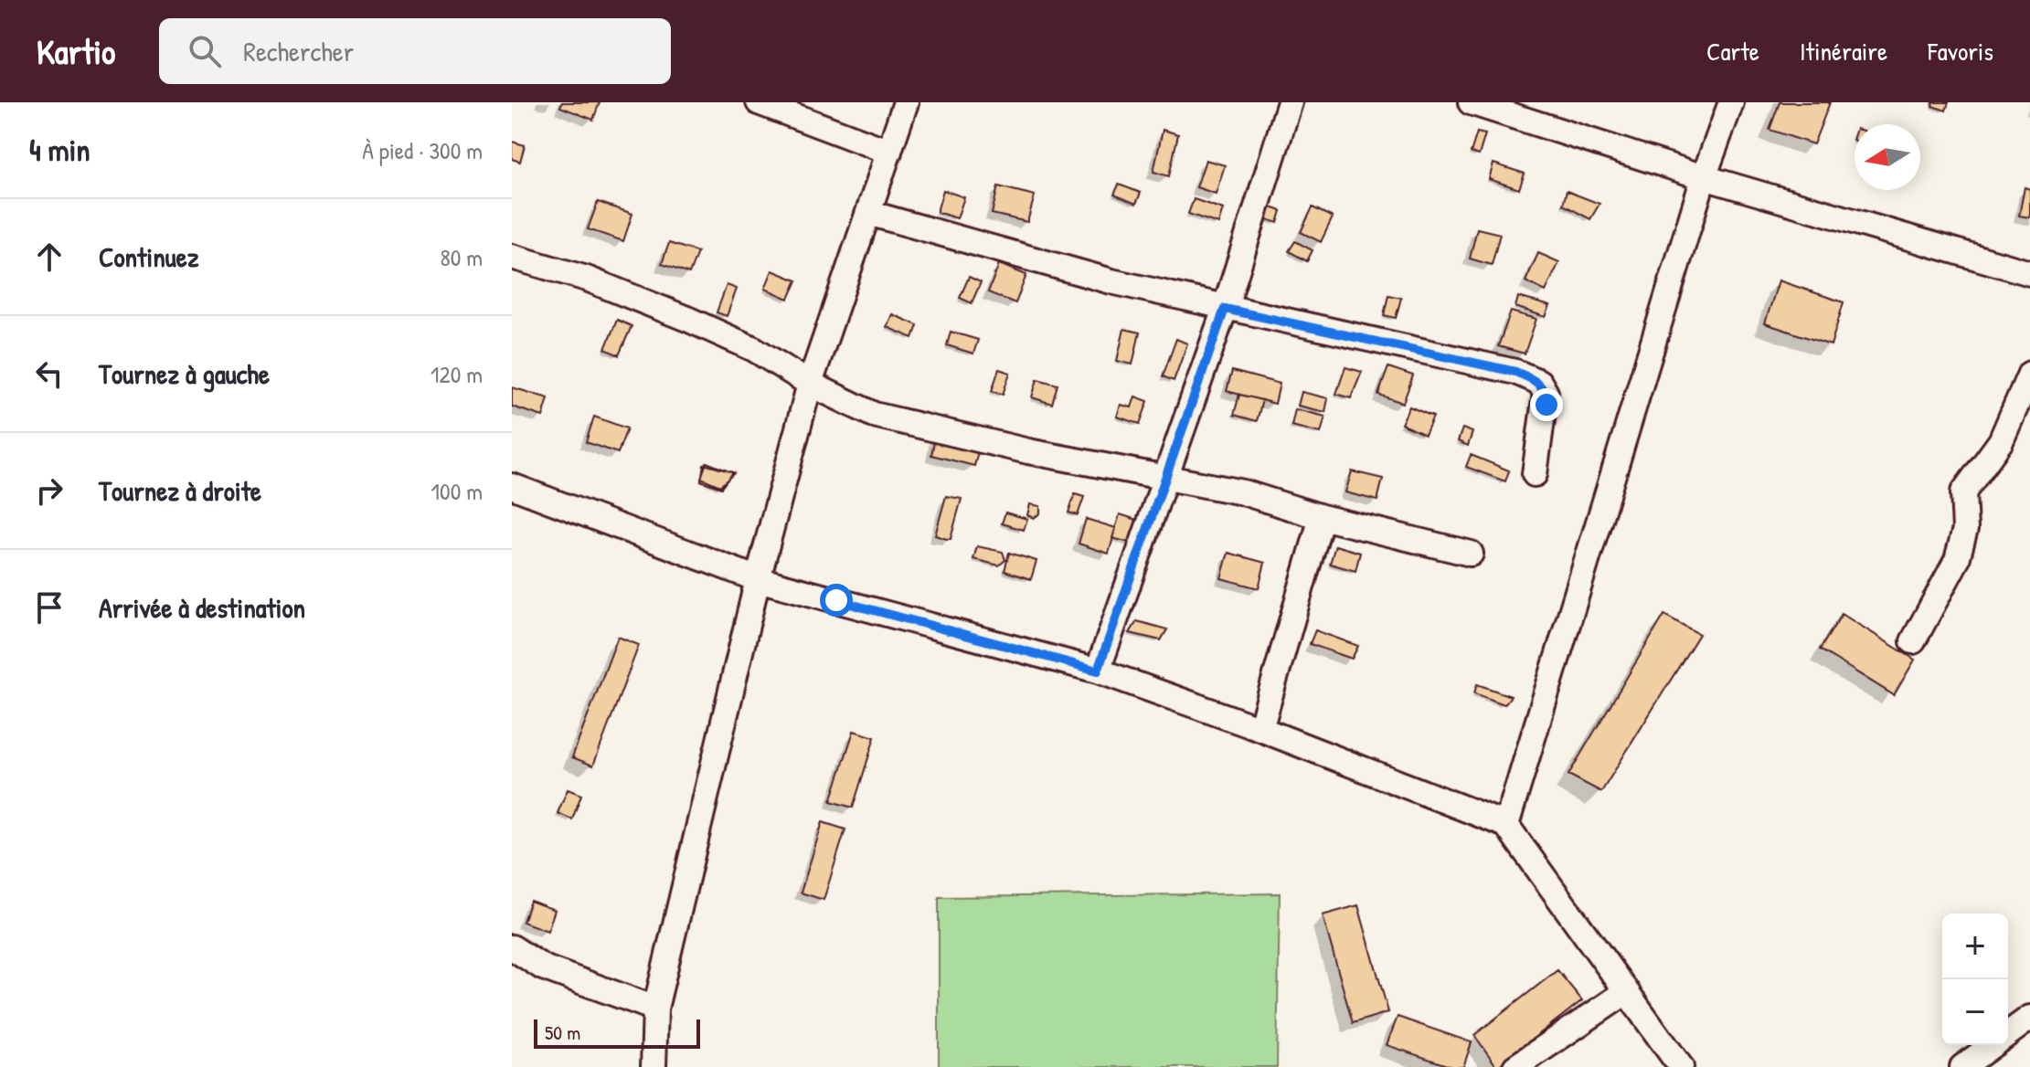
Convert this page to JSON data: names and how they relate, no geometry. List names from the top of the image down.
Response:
{
  "scale_bar": "50 m",
  "north": "left",
  "page": {
    "header": "Kartio",
    "search": "Rechercher",
    "nav": ["Carte", "Itinéraire", "Favoris"],
    "heading": ["4 min", "À pied · 300 m"],
    "list": [
      ["Continuez", "80 m"],
      ["Tournez à gauche", "120 m"],
      ["Tournez à droite", "100 m"],
      "Arrivée à destination"
    ],
    "map_buttons": ["+", "−"],
    "scale": "50 m"
  }
}
